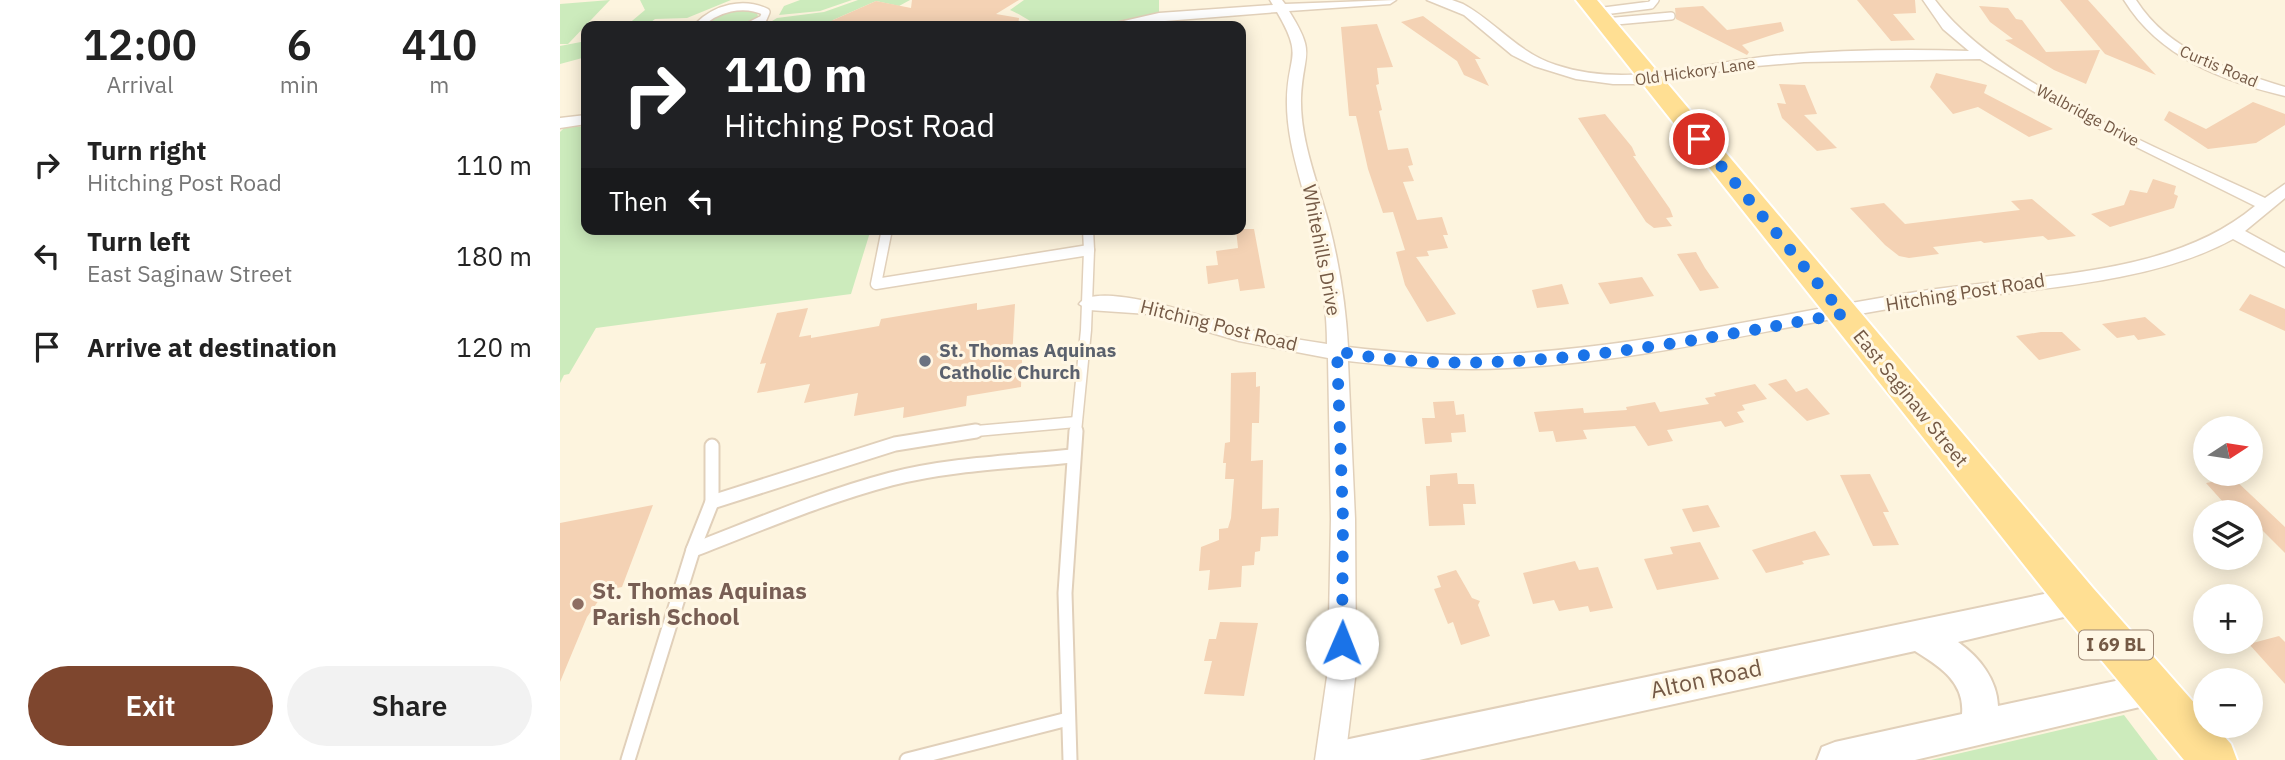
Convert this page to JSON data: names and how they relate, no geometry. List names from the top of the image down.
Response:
{
  "streets": {
    "main road": ["East Saginaw Street", "I 69 BL"],
    "street": [
      "Curtis Road",
      "Old Hickory Lane",
      "Walbridge Drive",
      "Whitehills Drive",
      "Hitching Post Road",
      "Alton Road"
    ]
  },
  "crossings": [
    ["Old Hickory Lane", "Walbridge Drive"],
    ["Old Hickory Lane", "East Saginaw Street"],
    ["Walbridge Drive", "Hitching Post Road"],
    ["Whitehills Drive", "Hitching Post Road"],
    ["Whitehills Drive", "Alton Road"],
    ["Hitching Post Road", "East Saginaw Street"],
    ["East Saginaw Street", "Alton Road"]
  ],
  "places": ["St. Thomas Aquinas Catholic Church", "St. Thomas Aquinas Parish School"],
  "north": "right",
  "page": {
    "eta": [
      "12:00",
      "Arrival",
      "6",
      "min",
      "410",
      "m"
    ],
    "turn": ["110 m", "Hitching Post Road"],
    "list": [
      {
        "name": "Turn right",
        "note": "Hitching Post Road",
        "value": "110 m"
      },
      {
        "name": "Turn left",
        "note": "East Saginaw Street",
        "value": "180 m"
      },
      {
        "name": "Arrive at destination",
        "value": "120 m"
      }
    ],
    "then": "Then",
    "map_buttons": ["+", "−"],
    "buttons": ["Exit", "Share"]
  }
}
